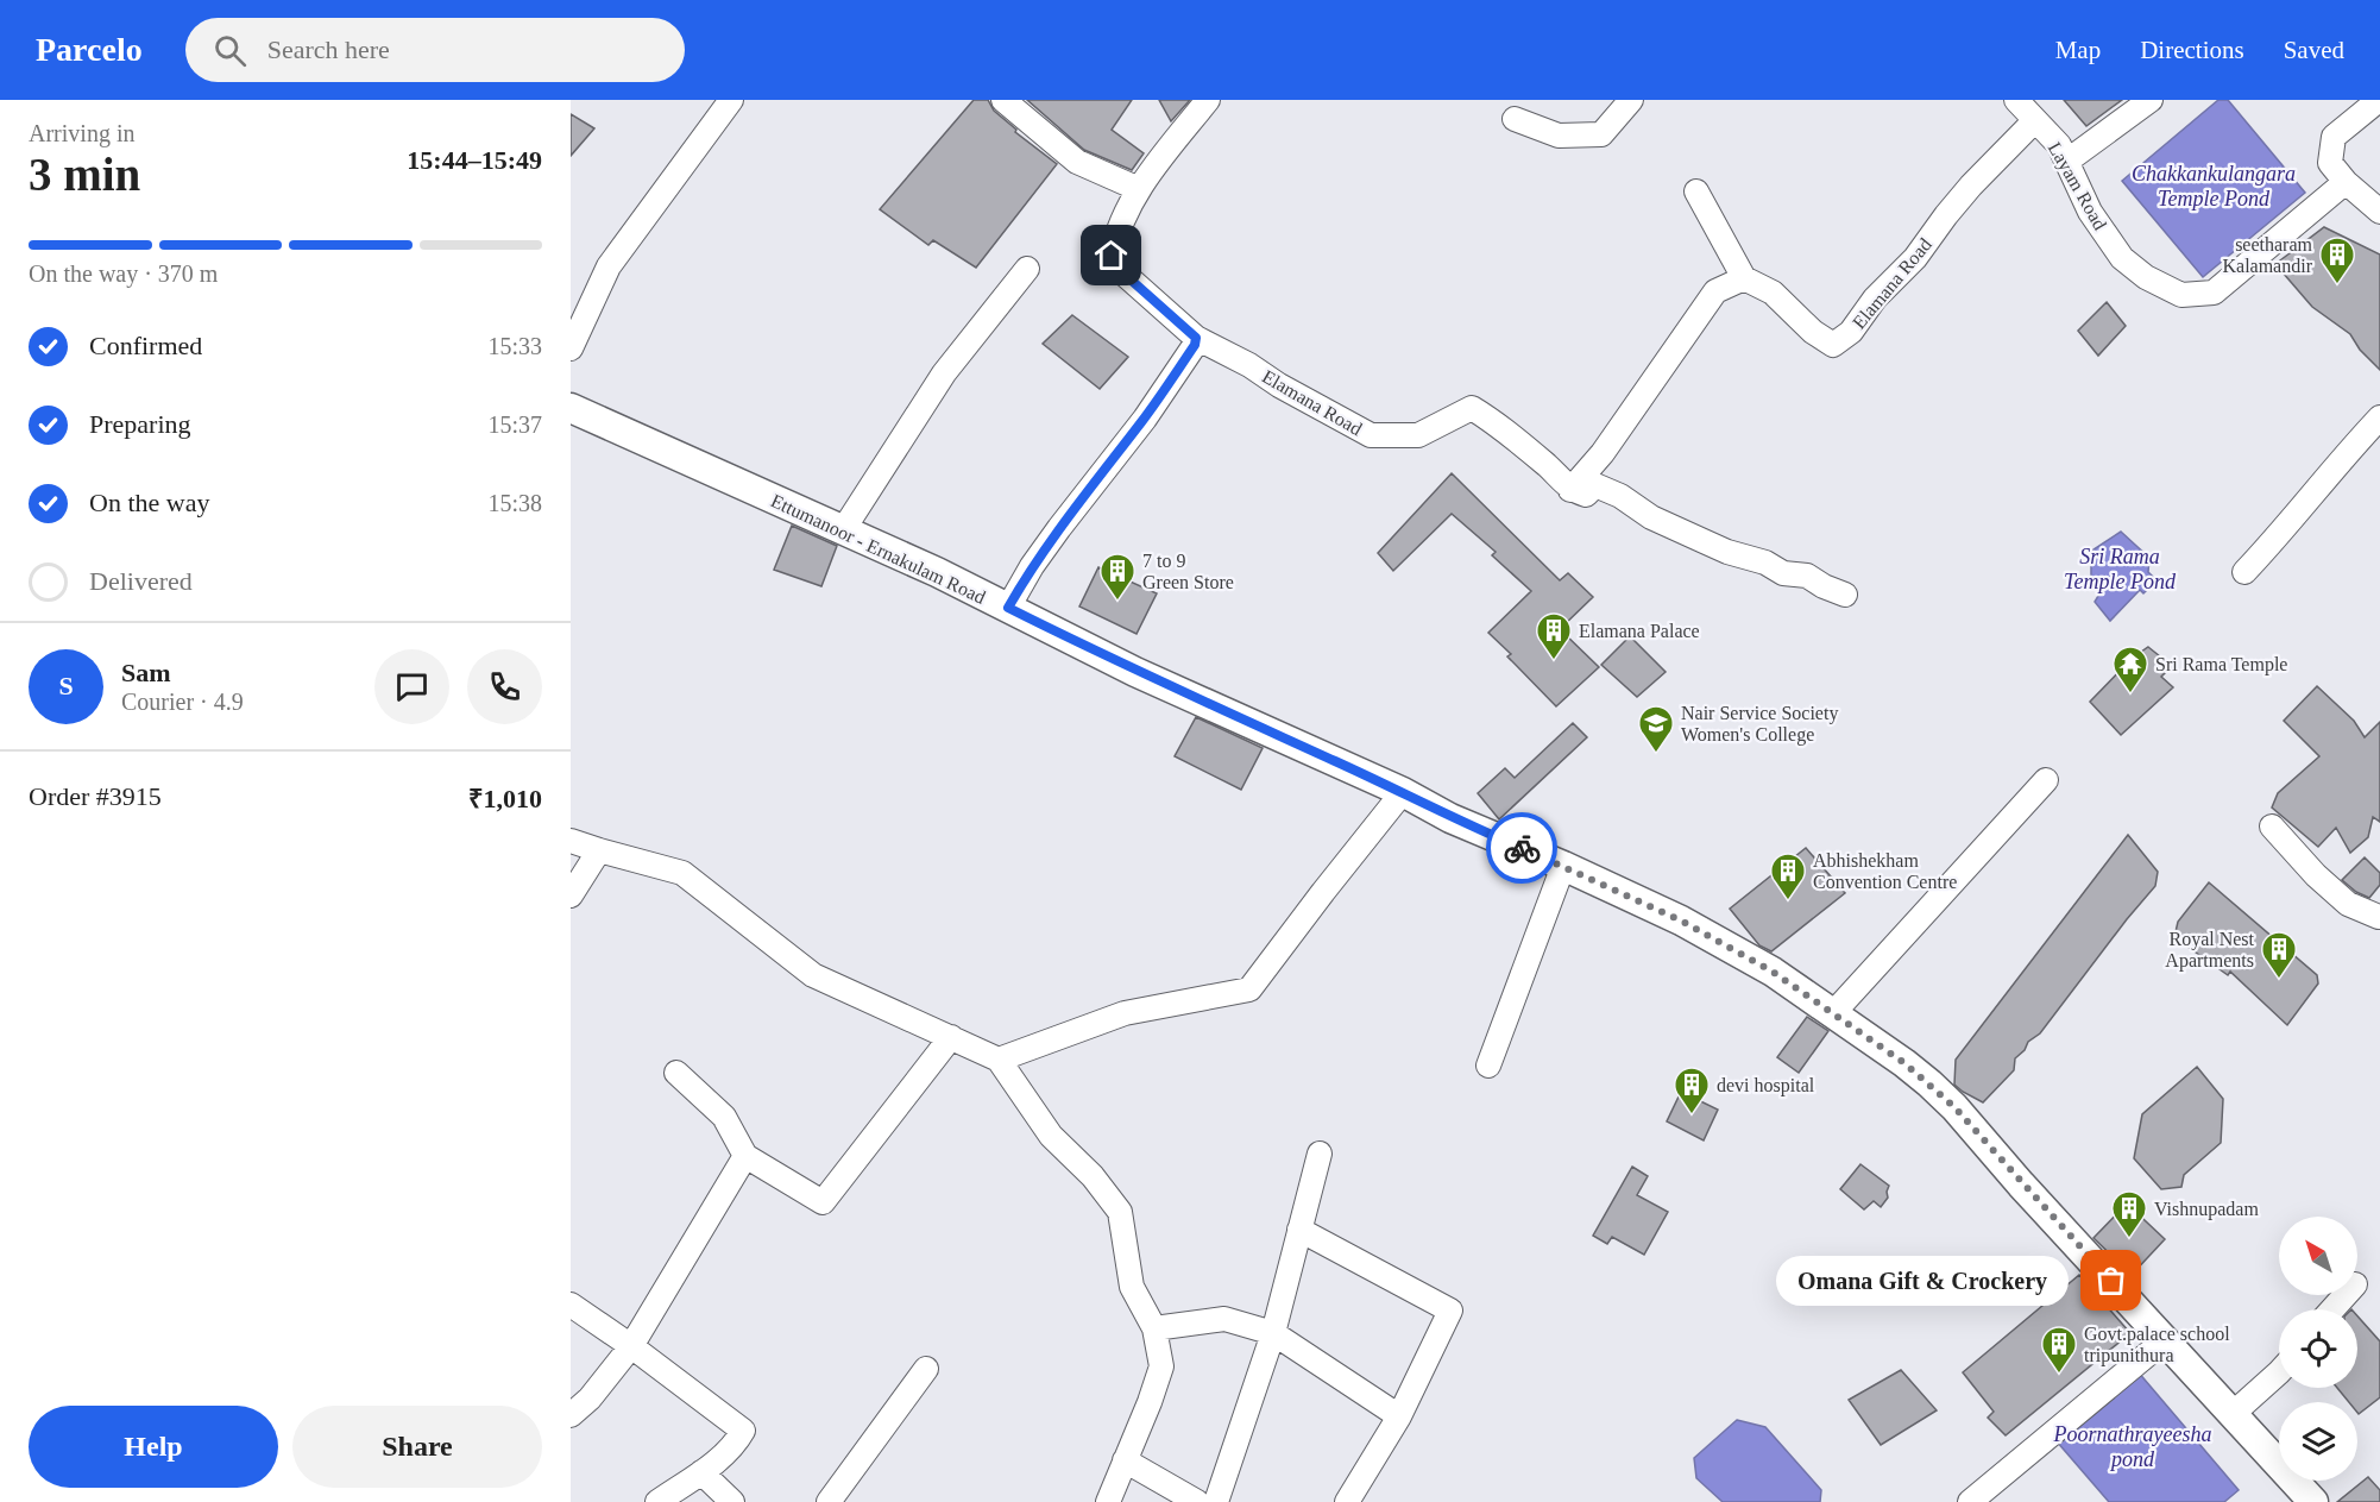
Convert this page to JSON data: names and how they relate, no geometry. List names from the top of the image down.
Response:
{
  "streets": {
    "main road": ["Ettumanoor - Ernakulam Road"],
    "street": ["Layam Road", "Elamana Road"]
  },
  "crossings": [
    ["Layam Road", "Elamana Road"]
  ],
  "water": ["Chakkankulangara Temple Pond", "Sri Rama Temple Pond", "Poornathrayeesha pond"],
  "places": {
    "building": [
      "seetharam Kalamandir",
      "7 to 9 Green Store",
      "Elamana Palace",
      "Abhishekham Convention Centre",
      "Royal Nest Apartments",
      "devi hospital",
      "Vishnupadam",
      "Govt.palace school tripunithura"
    ],
    "temple": ["Sri Rama Temple"],
    "school or university": ["Nair Service Society Women's College"],
    "other": ["Omana Gift & Crockery"]
  },
  "north": "top left",
  "page": {
    "header": "Parcelo",
    "search": "Search here",
    "nav": ["Map", "Directions", "Saved"],
    "heading": ["3 min", "Arriving in", "15:44–15:49"],
    "panel": [
      "Sam",
      "Courier · 4.9",
      "Order #3915",
      "₹1,010"
    ],
    "bar": "On the way · 370 m",
    "list": [
      ["Confirmed", "15:33"],
      ["Preparing", "15:37"],
      ["On the way", "15:38"],
      "Delivered"
    ],
    "round": "S",
    "bubble": "Omana Gift & Crockery",
    "buttons": ["Help", "Share"]
  }
}
